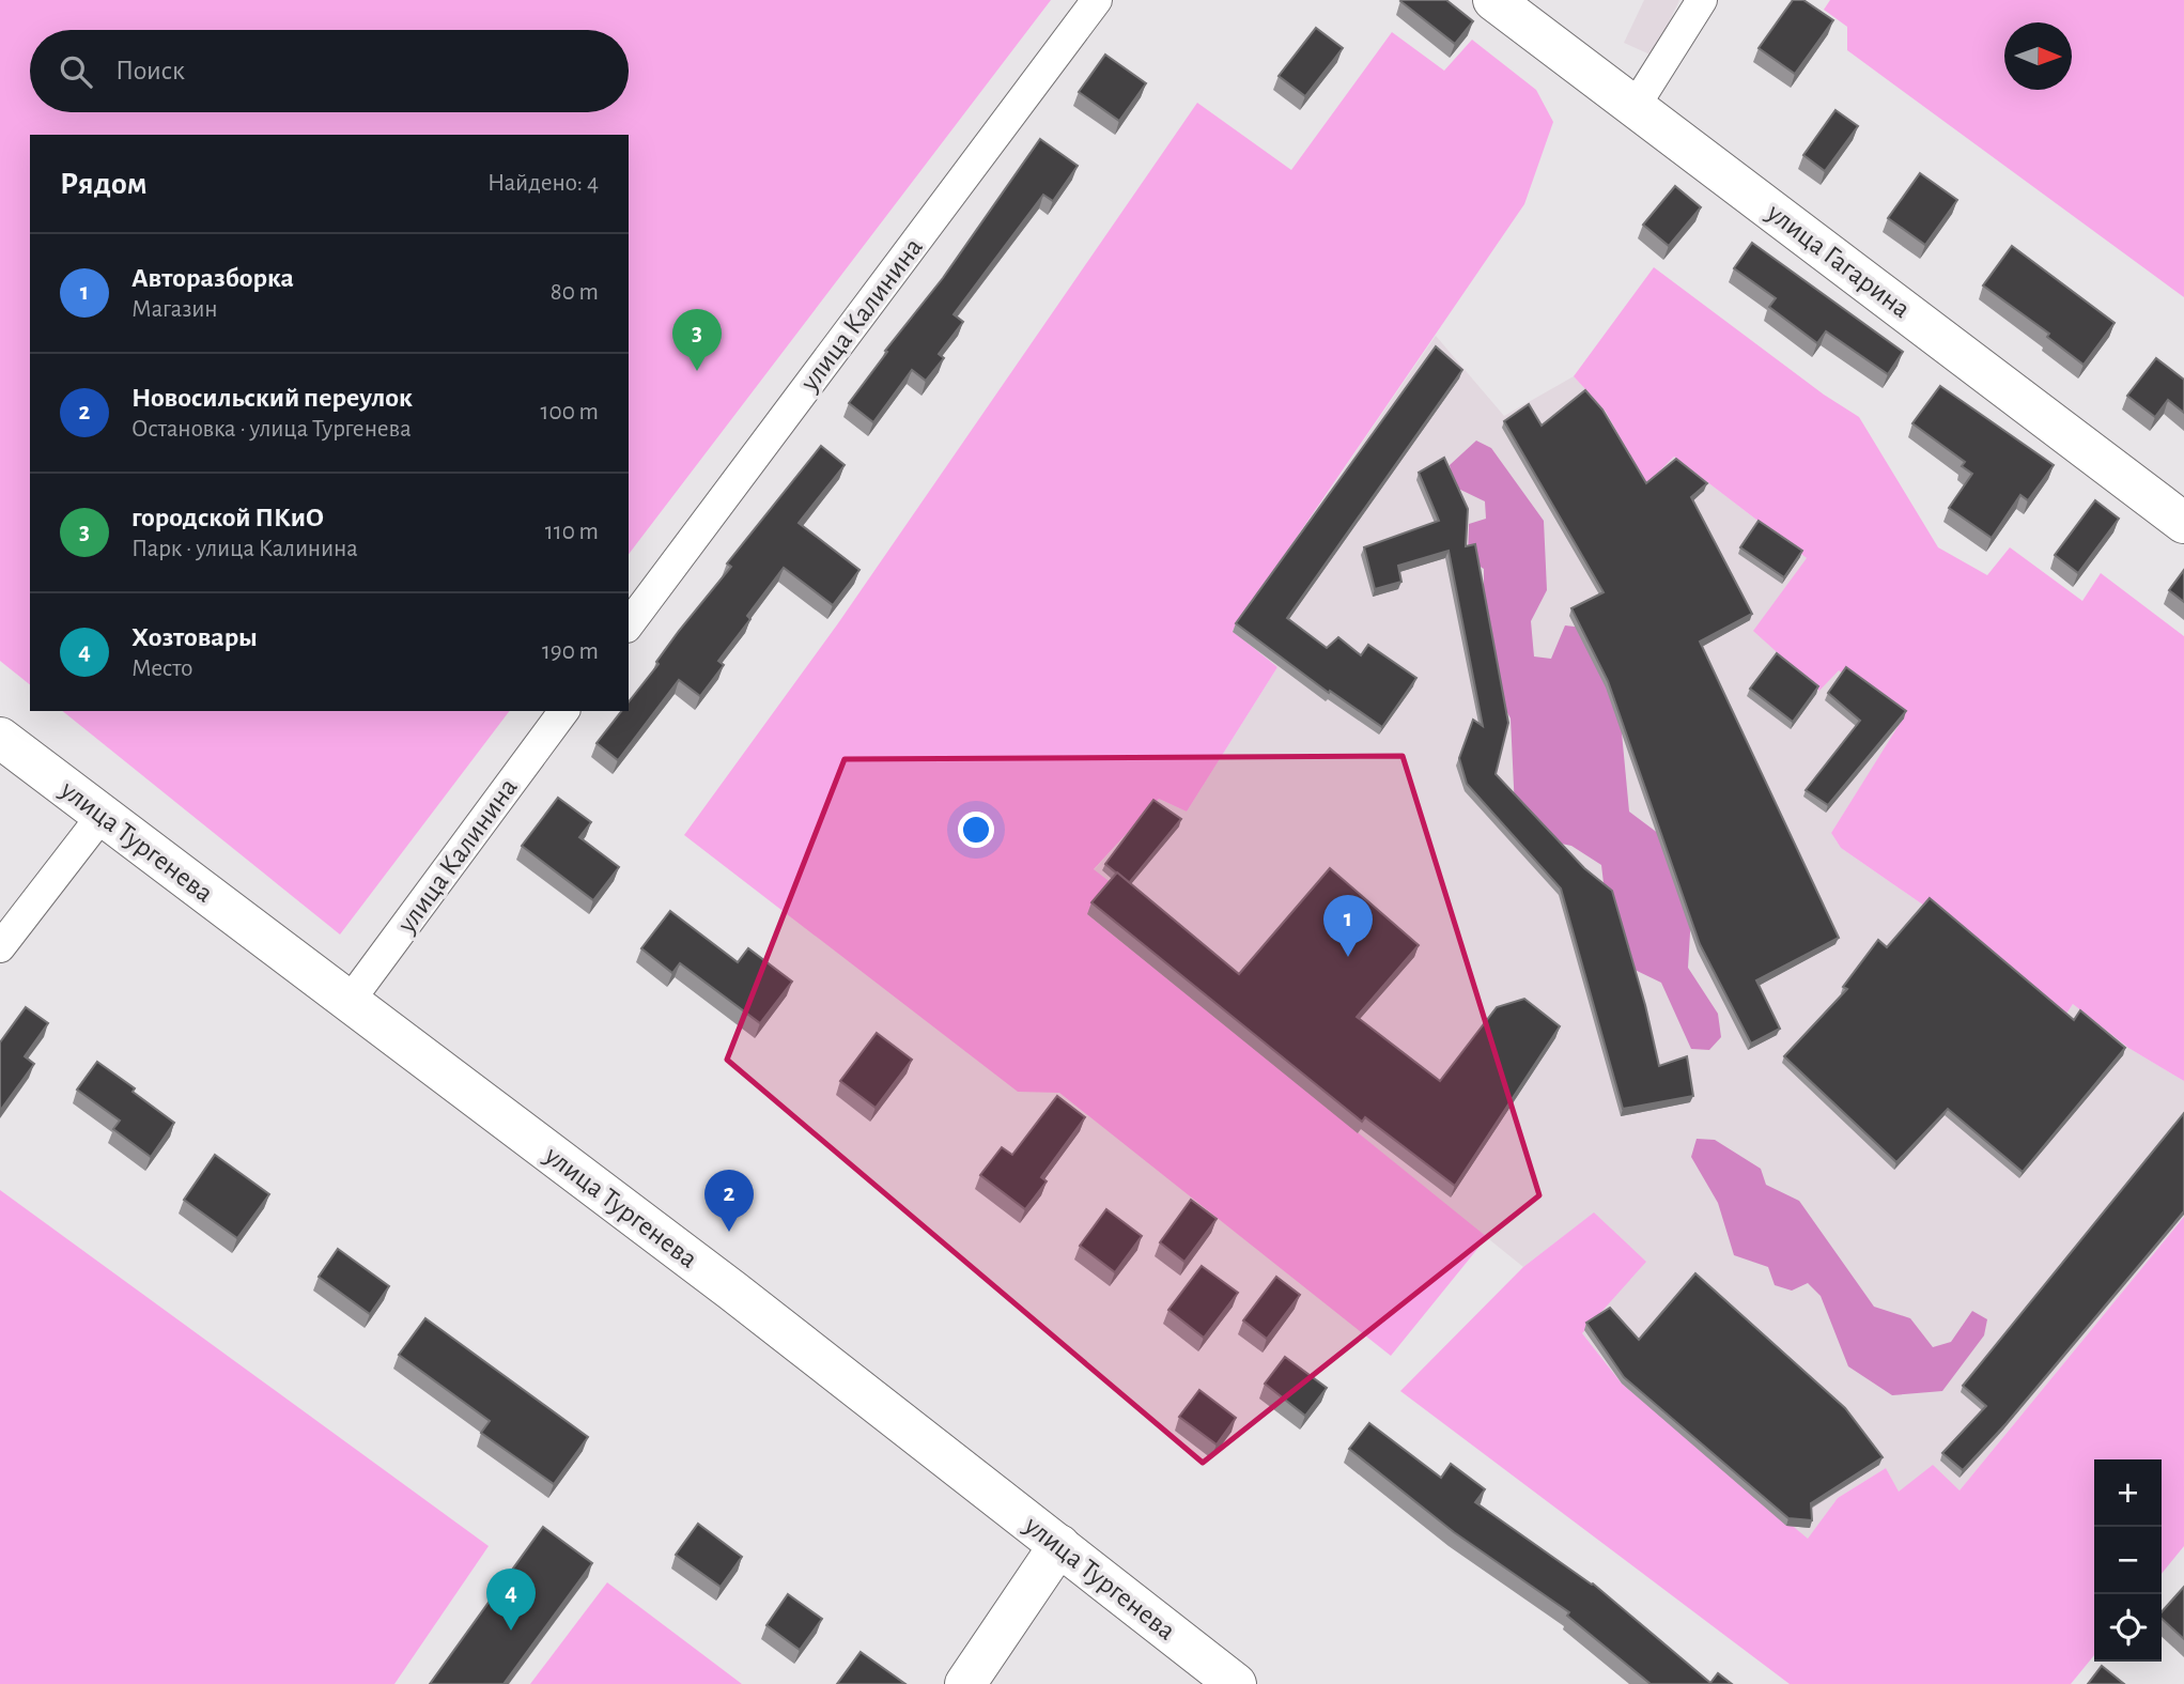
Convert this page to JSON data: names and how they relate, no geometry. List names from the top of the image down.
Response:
{
  "streets": {
    "main road": ["улица Гагарина", "улица Тургенева"],
    "street": ["улица Калинина"]
  },
  "crossings": [
    ["улица Калинина", "улица Тургенева"]
  ],
  "north": "right",
  "page": {
    "search": "Поиск",
    "heading": ["Рядом", "Найдено: 4"],
    "list": [
      {
        "mark": "1",
        "name": "Авторазборка",
        "note": "Магазин",
        "value": "80 m"
      },
      {
        "mark": "2",
        "name": "Новосильский переулок",
        "note": "Остановка · улица Тургенева",
        "value": "100 m"
      },
      {
        "mark": "3",
        "name": "городской ПКиО",
        "note": "Парк · улица Калинина",
        "value": "110 m"
      },
      {
        "mark": "4",
        "name": "Хозтовары",
        "note": "Место",
        "value": "190 m"
      }
    ],
    "pins": [
      "3",
      "1",
      "2",
      "4"
    ],
    "map_buttons": ["+", "−"]
  }
}
